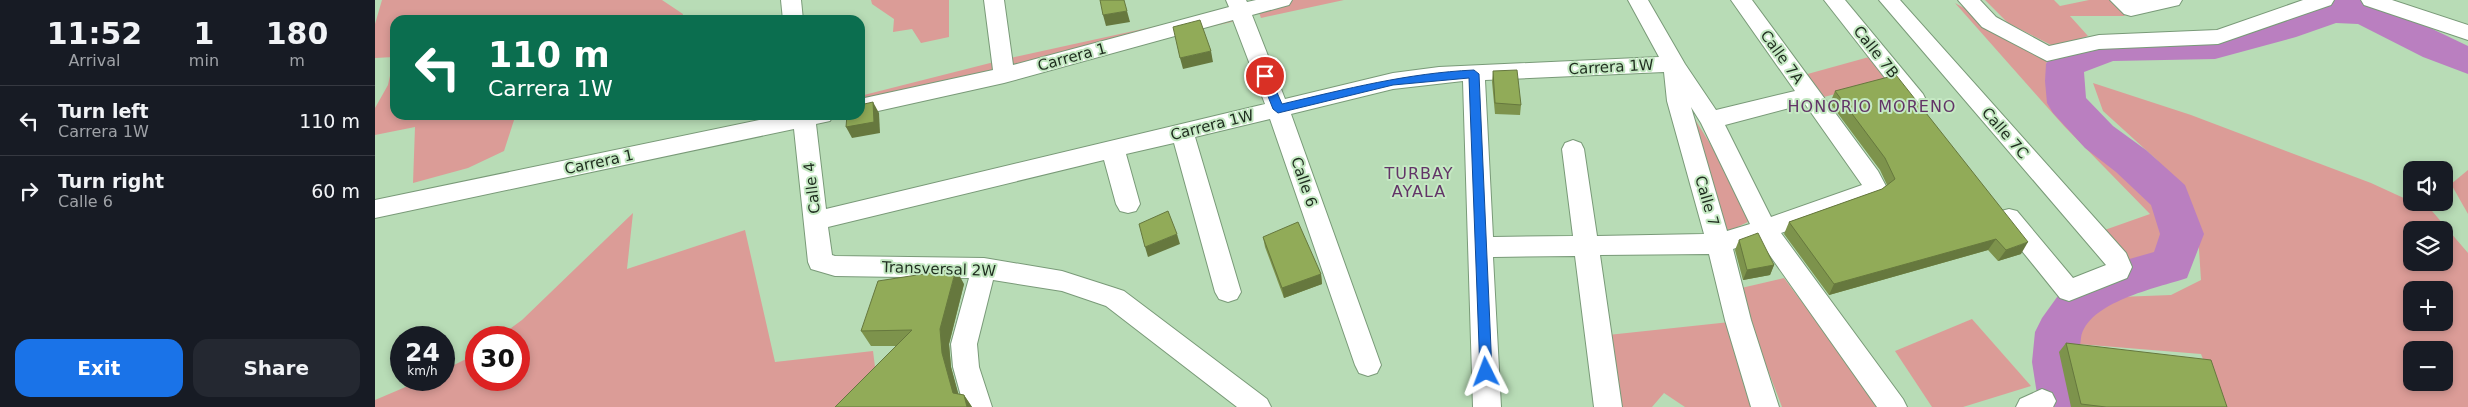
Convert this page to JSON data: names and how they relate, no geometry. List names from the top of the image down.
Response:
{
  "streets": {
    "street": [
      "Calle 7B",
      "Carrera 1",
      "Calle 7A",
      "Carrera 1W",
      "Calle 7C",
      "Calle 6",
      "Calle 4",
      "Calle 7",
      "Transversal 2W"
    ]
  },
  "crossings": [
    ["Carrera 1", "Calle 6"],
    ["Carrera 1W", "Calle 6"],
    ["Carrera 1W", "Calle 4"],
    ["Carrera 1W", "Calle 7"],
    ["Calle 4", "Transversal 2W"]
  ],
  "districts": ["HONORIO MORENO", "TURBAY AYALA"],
  "page": {
    "eta": [
      "11:52",
      "Arrival",
      "1",
      "min",
      "180",
      "m"
    ],
    "turn": ["110 m", "Carrera 1W"],
    "list": [
      {
        "name": "Turn left",
        "note": "Carrera 1W",
        "value": "110 m"
      },
      {
        "name": "Turn right",
        "note": "Calle 6",
        "value": "60 m"
      }
    ],
    "map_buttons": ["+", "−"],
    "speed": "24 km/h",
    "limit": "30",
    "buttons": ["Exit", "Share"]
  }
}
